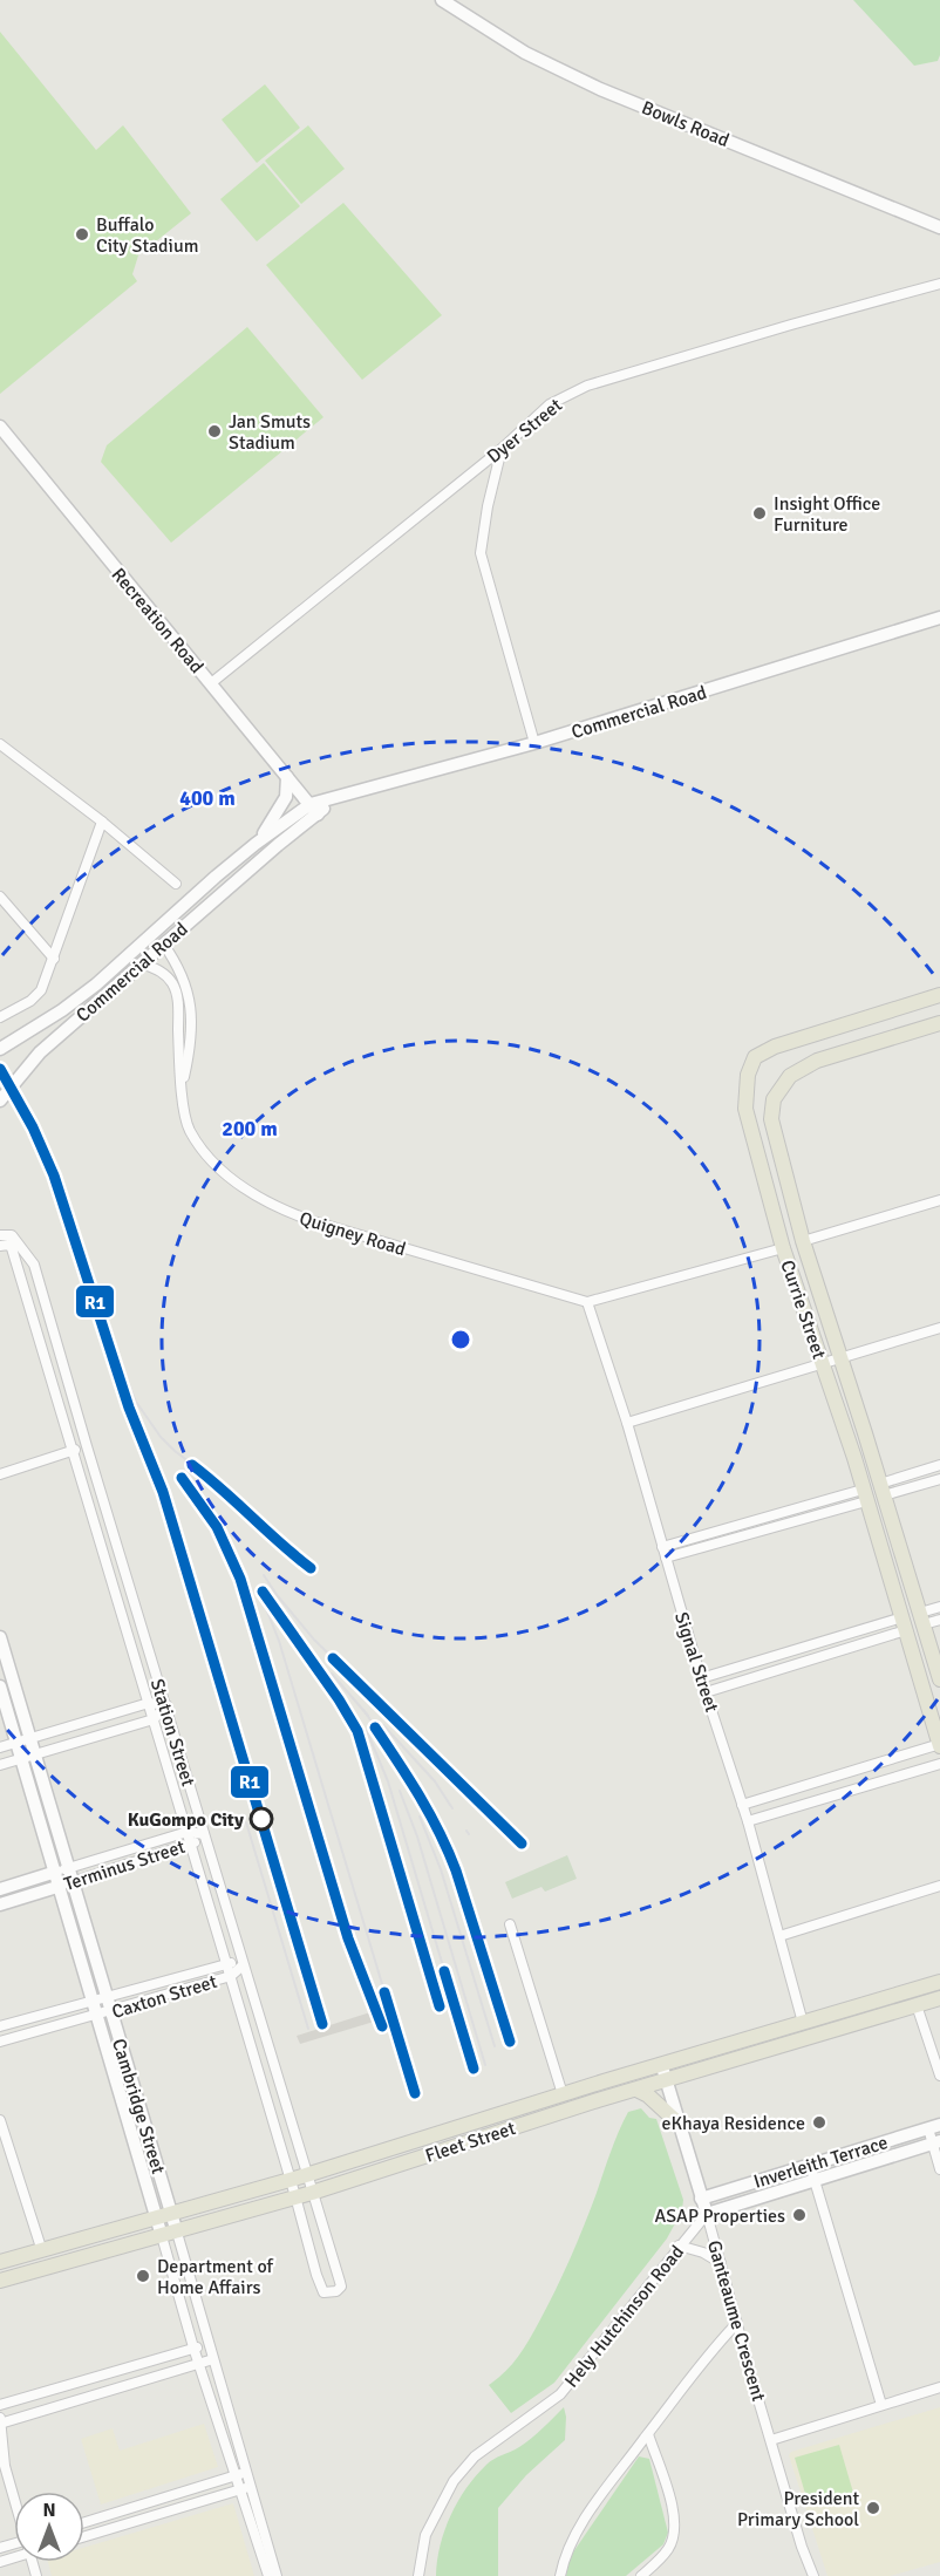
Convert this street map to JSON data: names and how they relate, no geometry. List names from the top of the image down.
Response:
{
  "streets": {
    "main road": ["Currie Street", "Fleet Street"],
    "street": [
      "Bowls Road",
      "Dyer Street",
      "Recreation Road",
      "Commercial Road",
      "Quigney Road",
      "Signal Street",
      "Station Street",
      "Terminus Street",
      "Caxton Street",
      "Cambridge Street",
      "Inverleith Terrace",
      "Hely Hutchinson Road",
      "Ganteaume Crescent"
    ]
  },
  "crossings": [
    ["Dyer Street", "Recreation Road"],
    ["Recreation Road", "Commercial Road"],
    ["Commercial Road", "Quigney Road"],
    ["Quigney Road", "Signal Street"],
    ["Signal Street", "Fleet Street"],
    ["Station Street", "Terminus Street"],
    ["Station Street", "Caxton Street"],
    ["Station Street", "Fleet Street"],
    ["Terminus Street", "Cambridge Street"],
    ["Caxton Street", "Cambridge Street"],
    ["Cambridge Street", "Fleet Street"],
    ["Fleet Street", "Ganteaume Crescent"],
    ["Inverleith Terrace", "Hely Hutchinson Road"],
    ["Inverleith Terrace", "Ganteaume Crescent"],
    ["Hely Hutchinson Road", "Ganteaume Crescent"]
  ],
  "places": [
    "Buffalo City Stadium",
    "Jan Smuts Stadium",
    "Insight Office Furniture",
    "KuGompo City",
    "eKhaya Residence",
    "ASAP Properties",
    "Department of Home Affairs",
    "President Primary School"
  ],
  "lines": ["transit line R1"],
  "north": "top",
  "rings": ["400 m", "200 m"]
}
